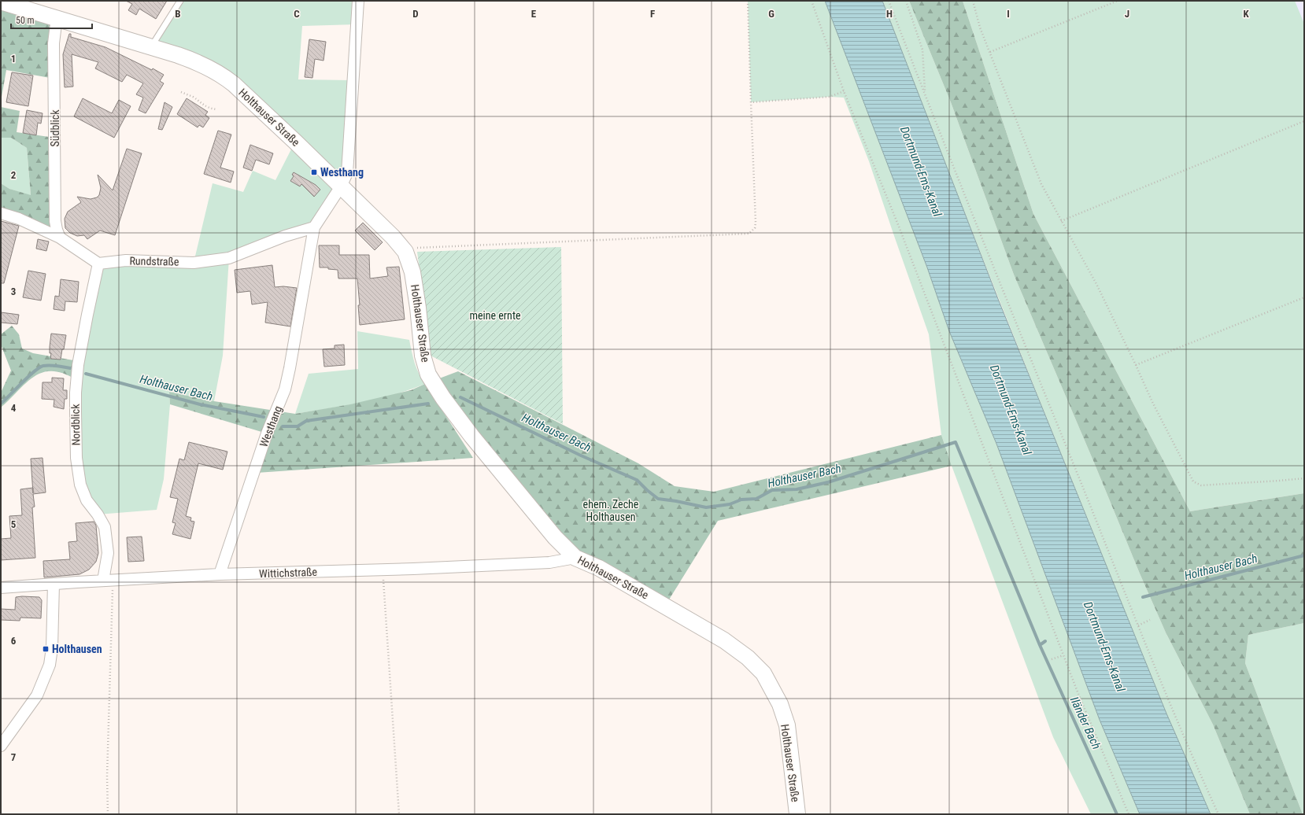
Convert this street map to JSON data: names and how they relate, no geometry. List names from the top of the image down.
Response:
{
  "streets": {
    "street": [
      "Holthauser Straße",
      "Südblick",
      "Rundstraße",
      "Nordblick",
      "Westhang",
      "Wittichstraße"
    ]
  },
  "crossings": [
    ["Holthauser Straße", "Südblick"],
    ["Holthauser Straße", "Westhang"],
    ["Holthauser Straße", "Wittichstraße"],
    ["Rundstraße", "Nordblick"],
    ["Rundstraße", "Westhang"],
    ["Nordblick", "Wittichstraße"],
    ["Westhang", "Wittichstraße"]
  ],
  "water": ["Dortmund-Ems-Kanal", "Holthauser Bach", "Iländer Bach"],
  "parks": ["meine ernte", "ehem. Zeche Holthausen"],
  "places": {
    "transit": ["Westhang", "Holthausen"]
  },
  "scale_bar": "50 m",
  "grid": {
    "columns": [
      "B",
      "C",
      "D",
      "E",
      "F",
      "G",
      "H",
      "I",
      "J",
      "K"
    ],
    "rows": [
      "1",
      "2",
      "3",
      "4",
      "5",
      "6",
      "7"
    ]
  }
}
